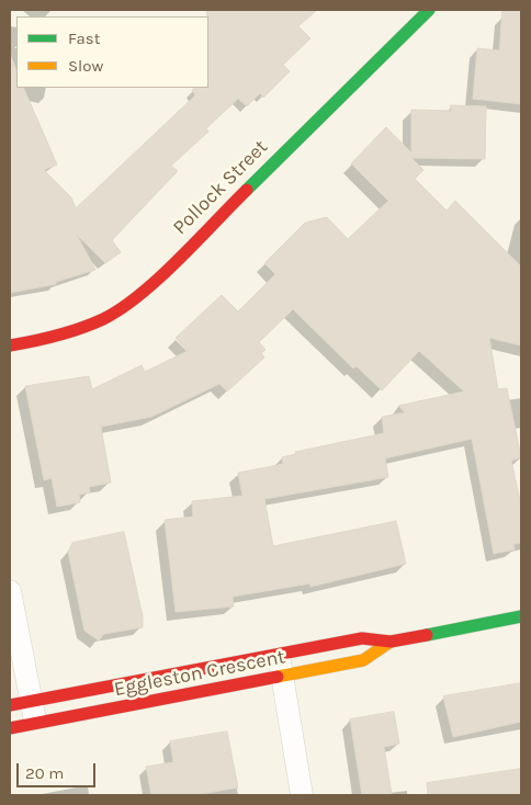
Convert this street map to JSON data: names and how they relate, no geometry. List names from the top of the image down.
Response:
{
  "streets": {
    "street": ["Pollock Street", "Eggleston Crescent"]
  },
  "legend": ["Fast", "Slow"],
  "scale_bar": "20 m"
}
